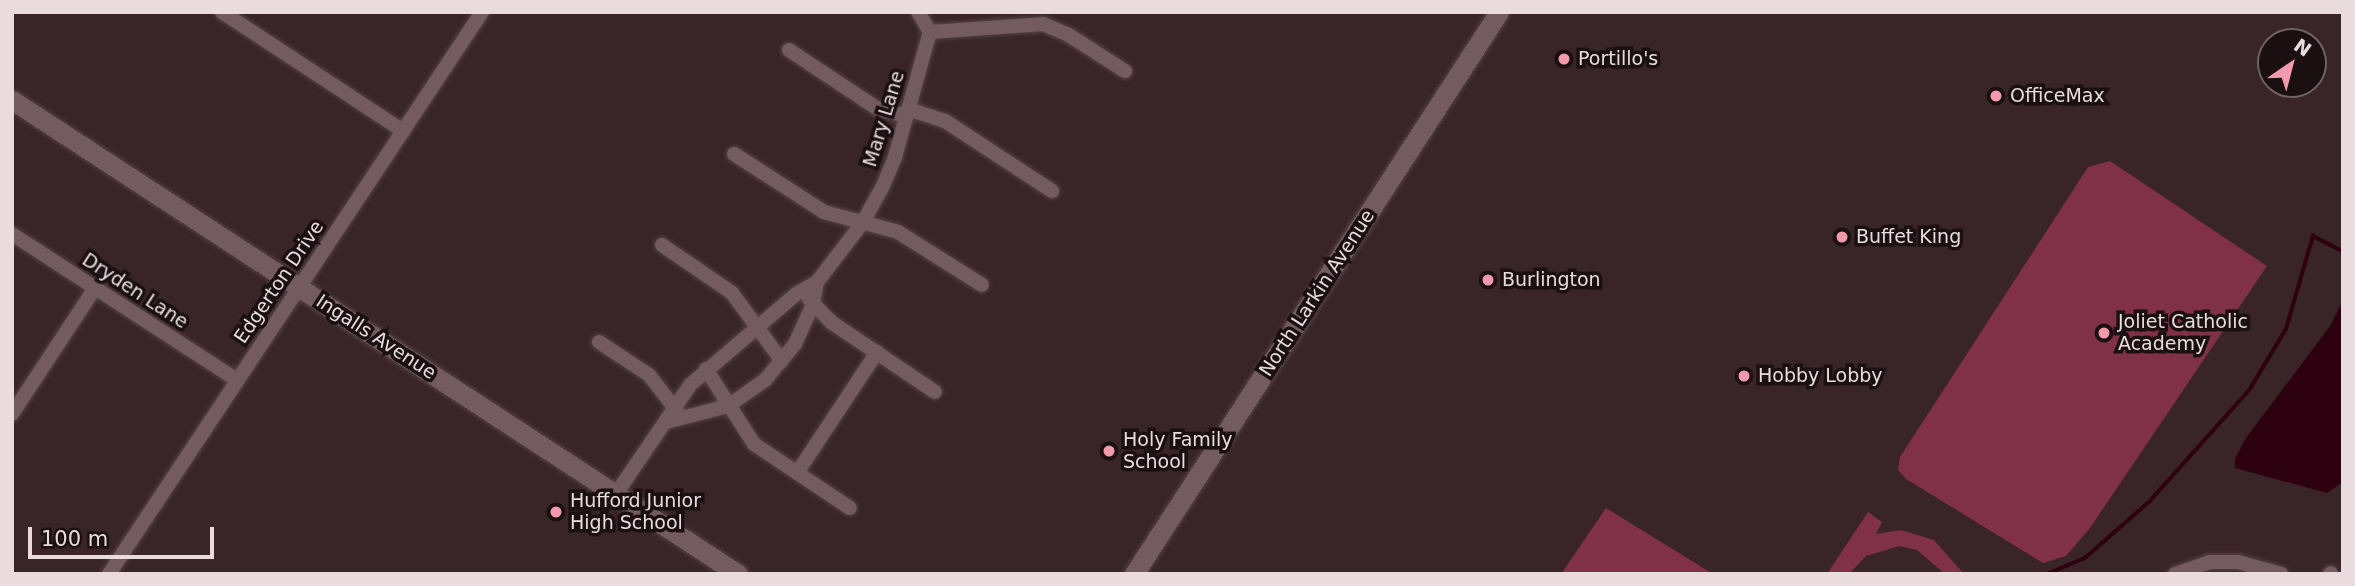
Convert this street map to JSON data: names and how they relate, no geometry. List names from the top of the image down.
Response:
{
  "streets": {
    "street": [
      "Mary Lane",
      "Edgerton Drive",
      "Dryden Lane",
      "North Larkin Avenue",
      "Ingalls Avenue"
    ]
  },
  "crossings": [
    ["Mary Lane", "Ingalls Avenue"],
    ["Edgerton Drive", "Dryden Lane"],
    ["Edgerton Drive", "Ingalls Avenue"]
  ],
  "places": [
    "Portillo's",
    "OfficeMax",
    "Buffet King",
    "Burlington",
    "Joliet Catholic Academy",
    "Hobby Lobby",
    "Holy Family School",
    "Hufford Junior High School"
  ],
  "scale_bar": "100 m",
  "north": "top right"
}
